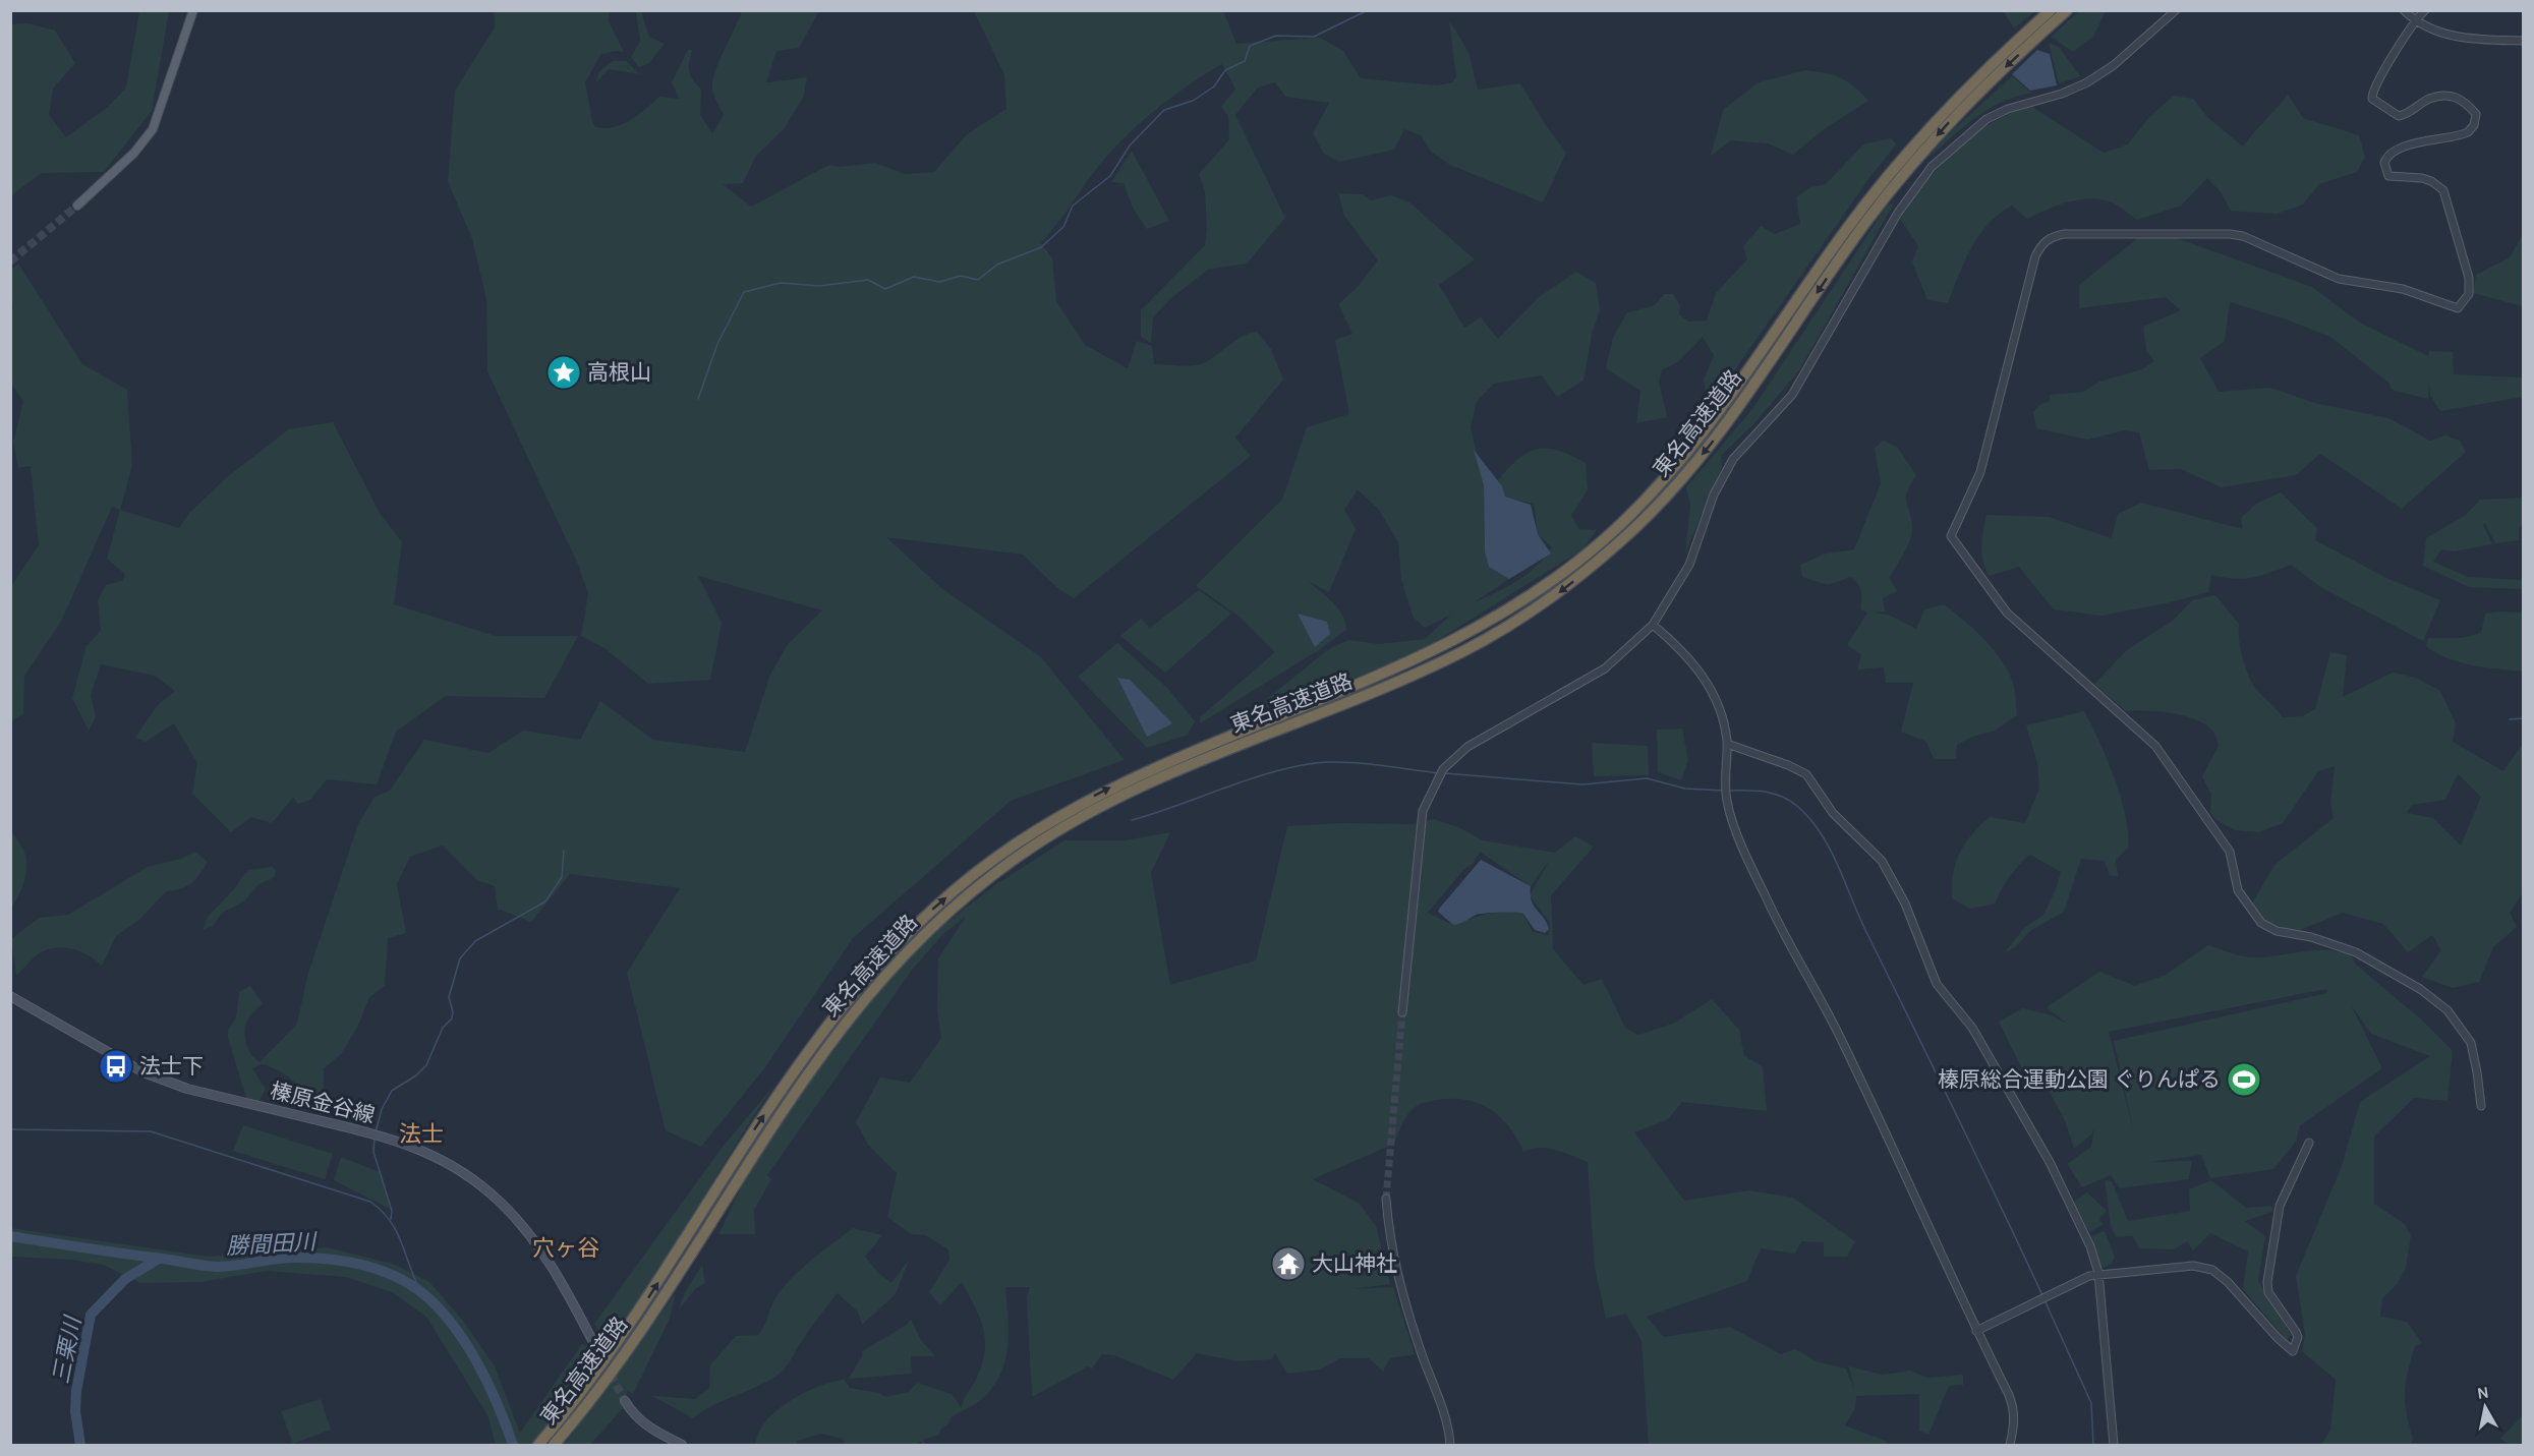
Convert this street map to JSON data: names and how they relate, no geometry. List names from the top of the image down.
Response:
{
  "streets": {
    "highway": ["東名高速道路"],
    "main road": ["榛原金谷線"]
  },
  "districts": ["法士", "穴ヶ谷"],
  "water": ["勝間田川", "三栗川"],
  "places": {
    "place": ["高根山"],
    "bus stop": ["法士下"],
    "sports": ["榛原総合運動公園 ぐりんぱる"],
    "temple": ["大山神社"]
  },
  "north": "top"
}
